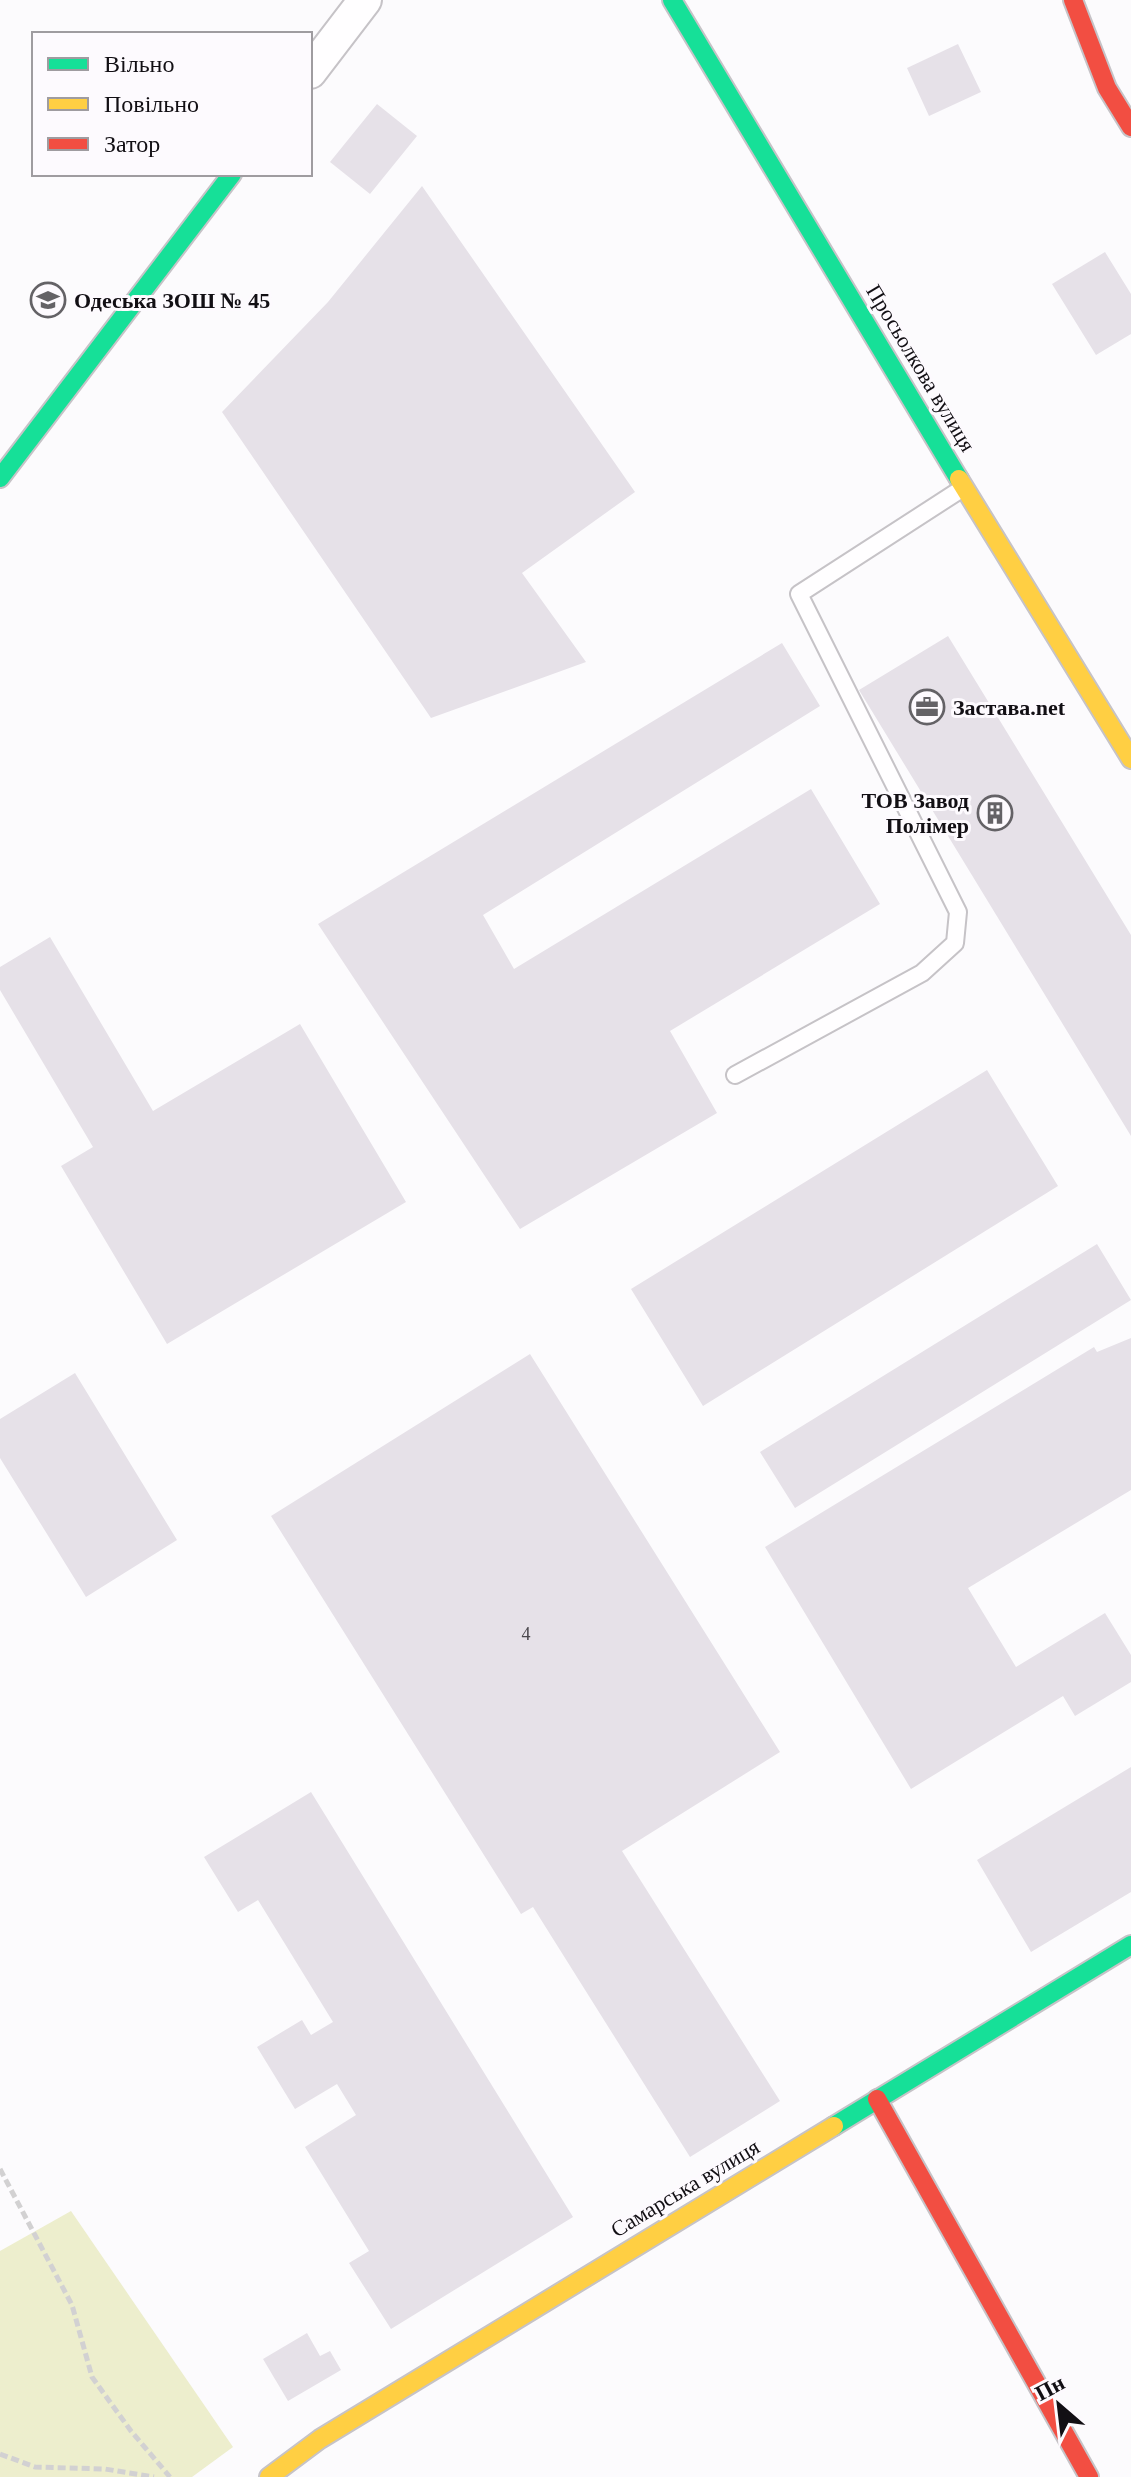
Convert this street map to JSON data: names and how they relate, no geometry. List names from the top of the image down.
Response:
{
  "streets": {
    "street": ["Просьолкова вулиця", "Самарська вулиця"]
  },
  "places": {
    "school or university": ["Одеська ЗОШ № 45"],
    "office": ["Застава.net"],
    "building": ["ТОВ Завод Полімер"]
  },
  "house_numbers": ["4"],
  "legend": ["Вільно", "Повільно", "Затор"],
  "north": "top left"
}
